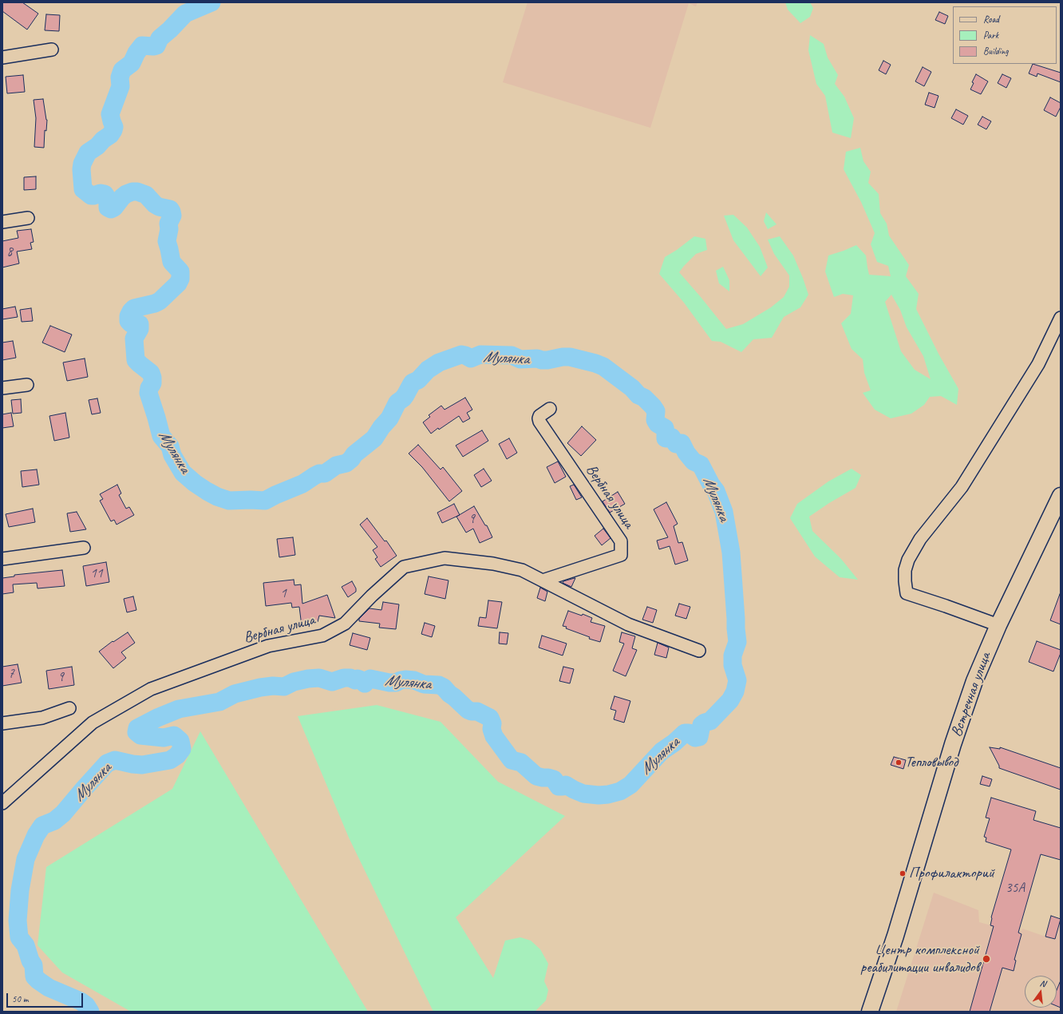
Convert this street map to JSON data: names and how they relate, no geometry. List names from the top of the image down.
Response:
{
  "streets": {
    "main road": ["Встречная улица"],
    "street": ["Вербная улица"]
  },
  "water": ["Мулянка"],
  "places": ["Тепловывод", "Профилакторий", "Центр комплексной реабилитации инвалидов"],
  "house_numbers": [
    "8",
    "9",
    "11",
    "1",
    "7",
    "9",
    "35А"
  ],
  "legend": ["Road", "Park", "Building"],
  "scale_bar": "50 m",
  "north": "top"
}
